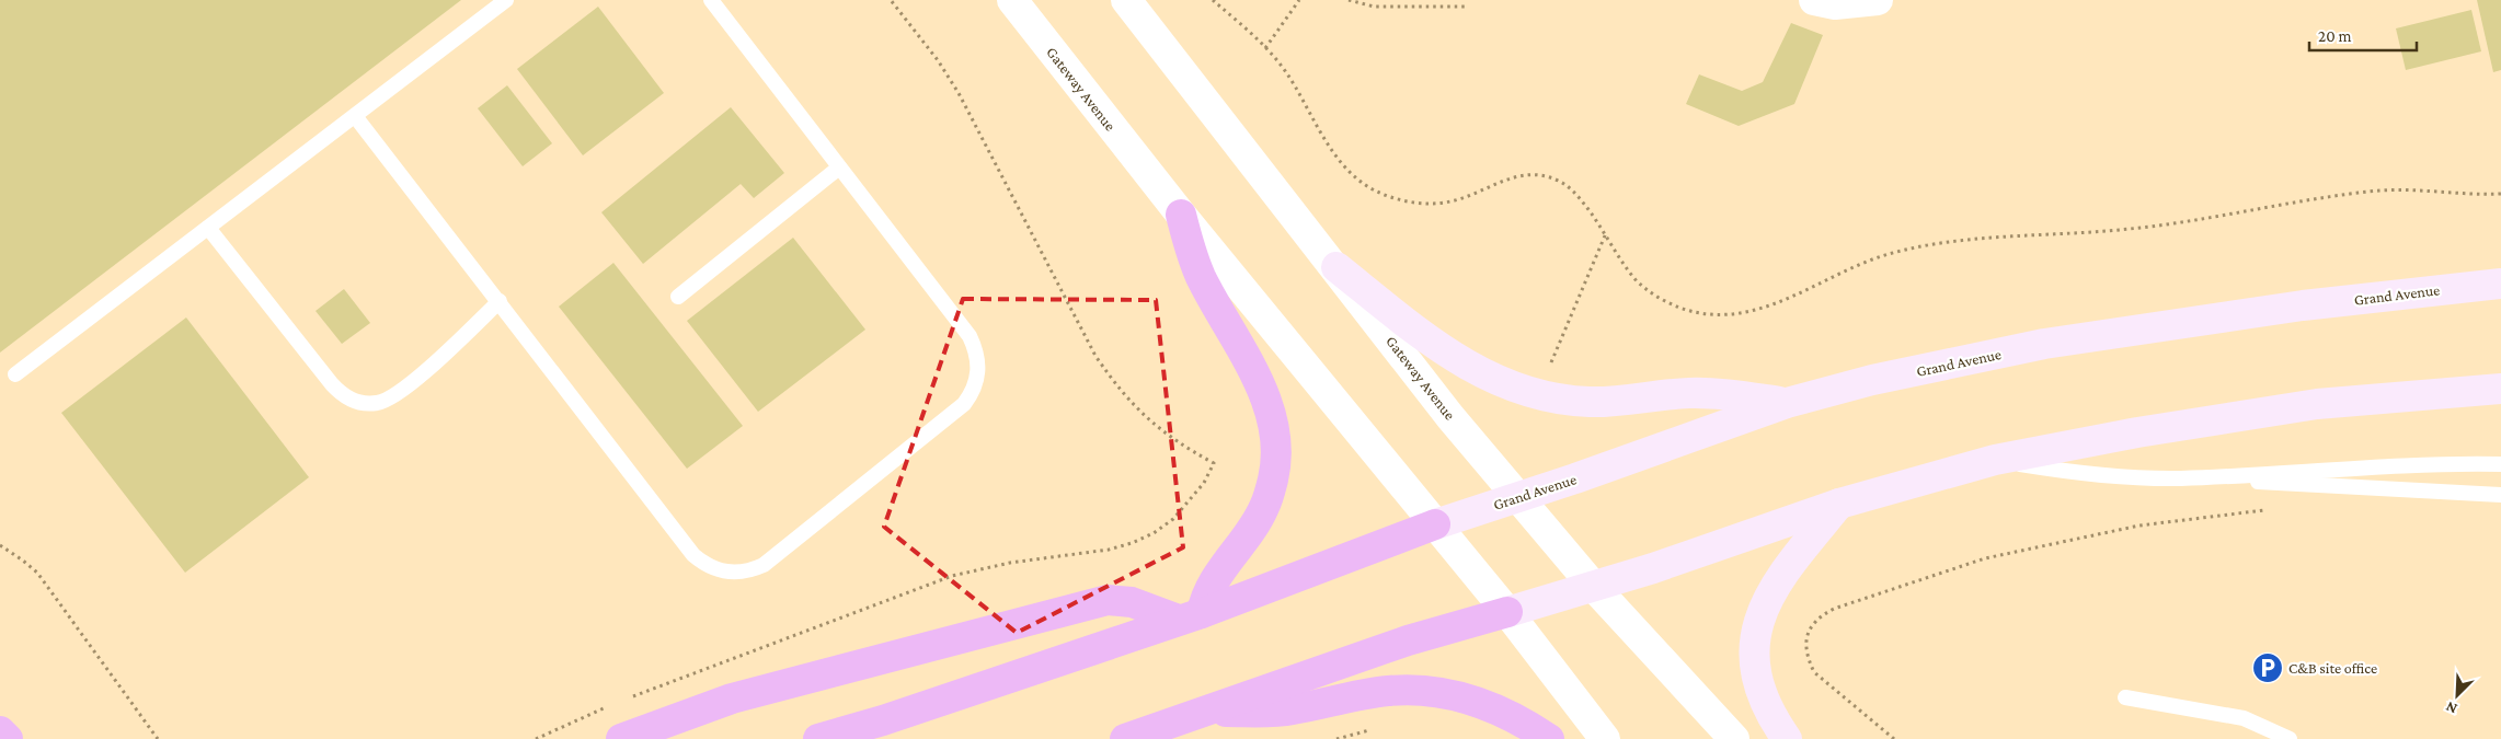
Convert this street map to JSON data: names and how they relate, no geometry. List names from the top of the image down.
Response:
{
  "streets": {
    "main road": ["Grand Avenue"],
    "street": ["Gateway Avenue"]
  },
  "crossings": [
    ["Gateway Avenue", "Grand Avenue"]
  ],
  "places": {
    "parking": ["C&B site office"]
  },
  "scale_bar": "20 m",
  "north": "bottom left"
}
